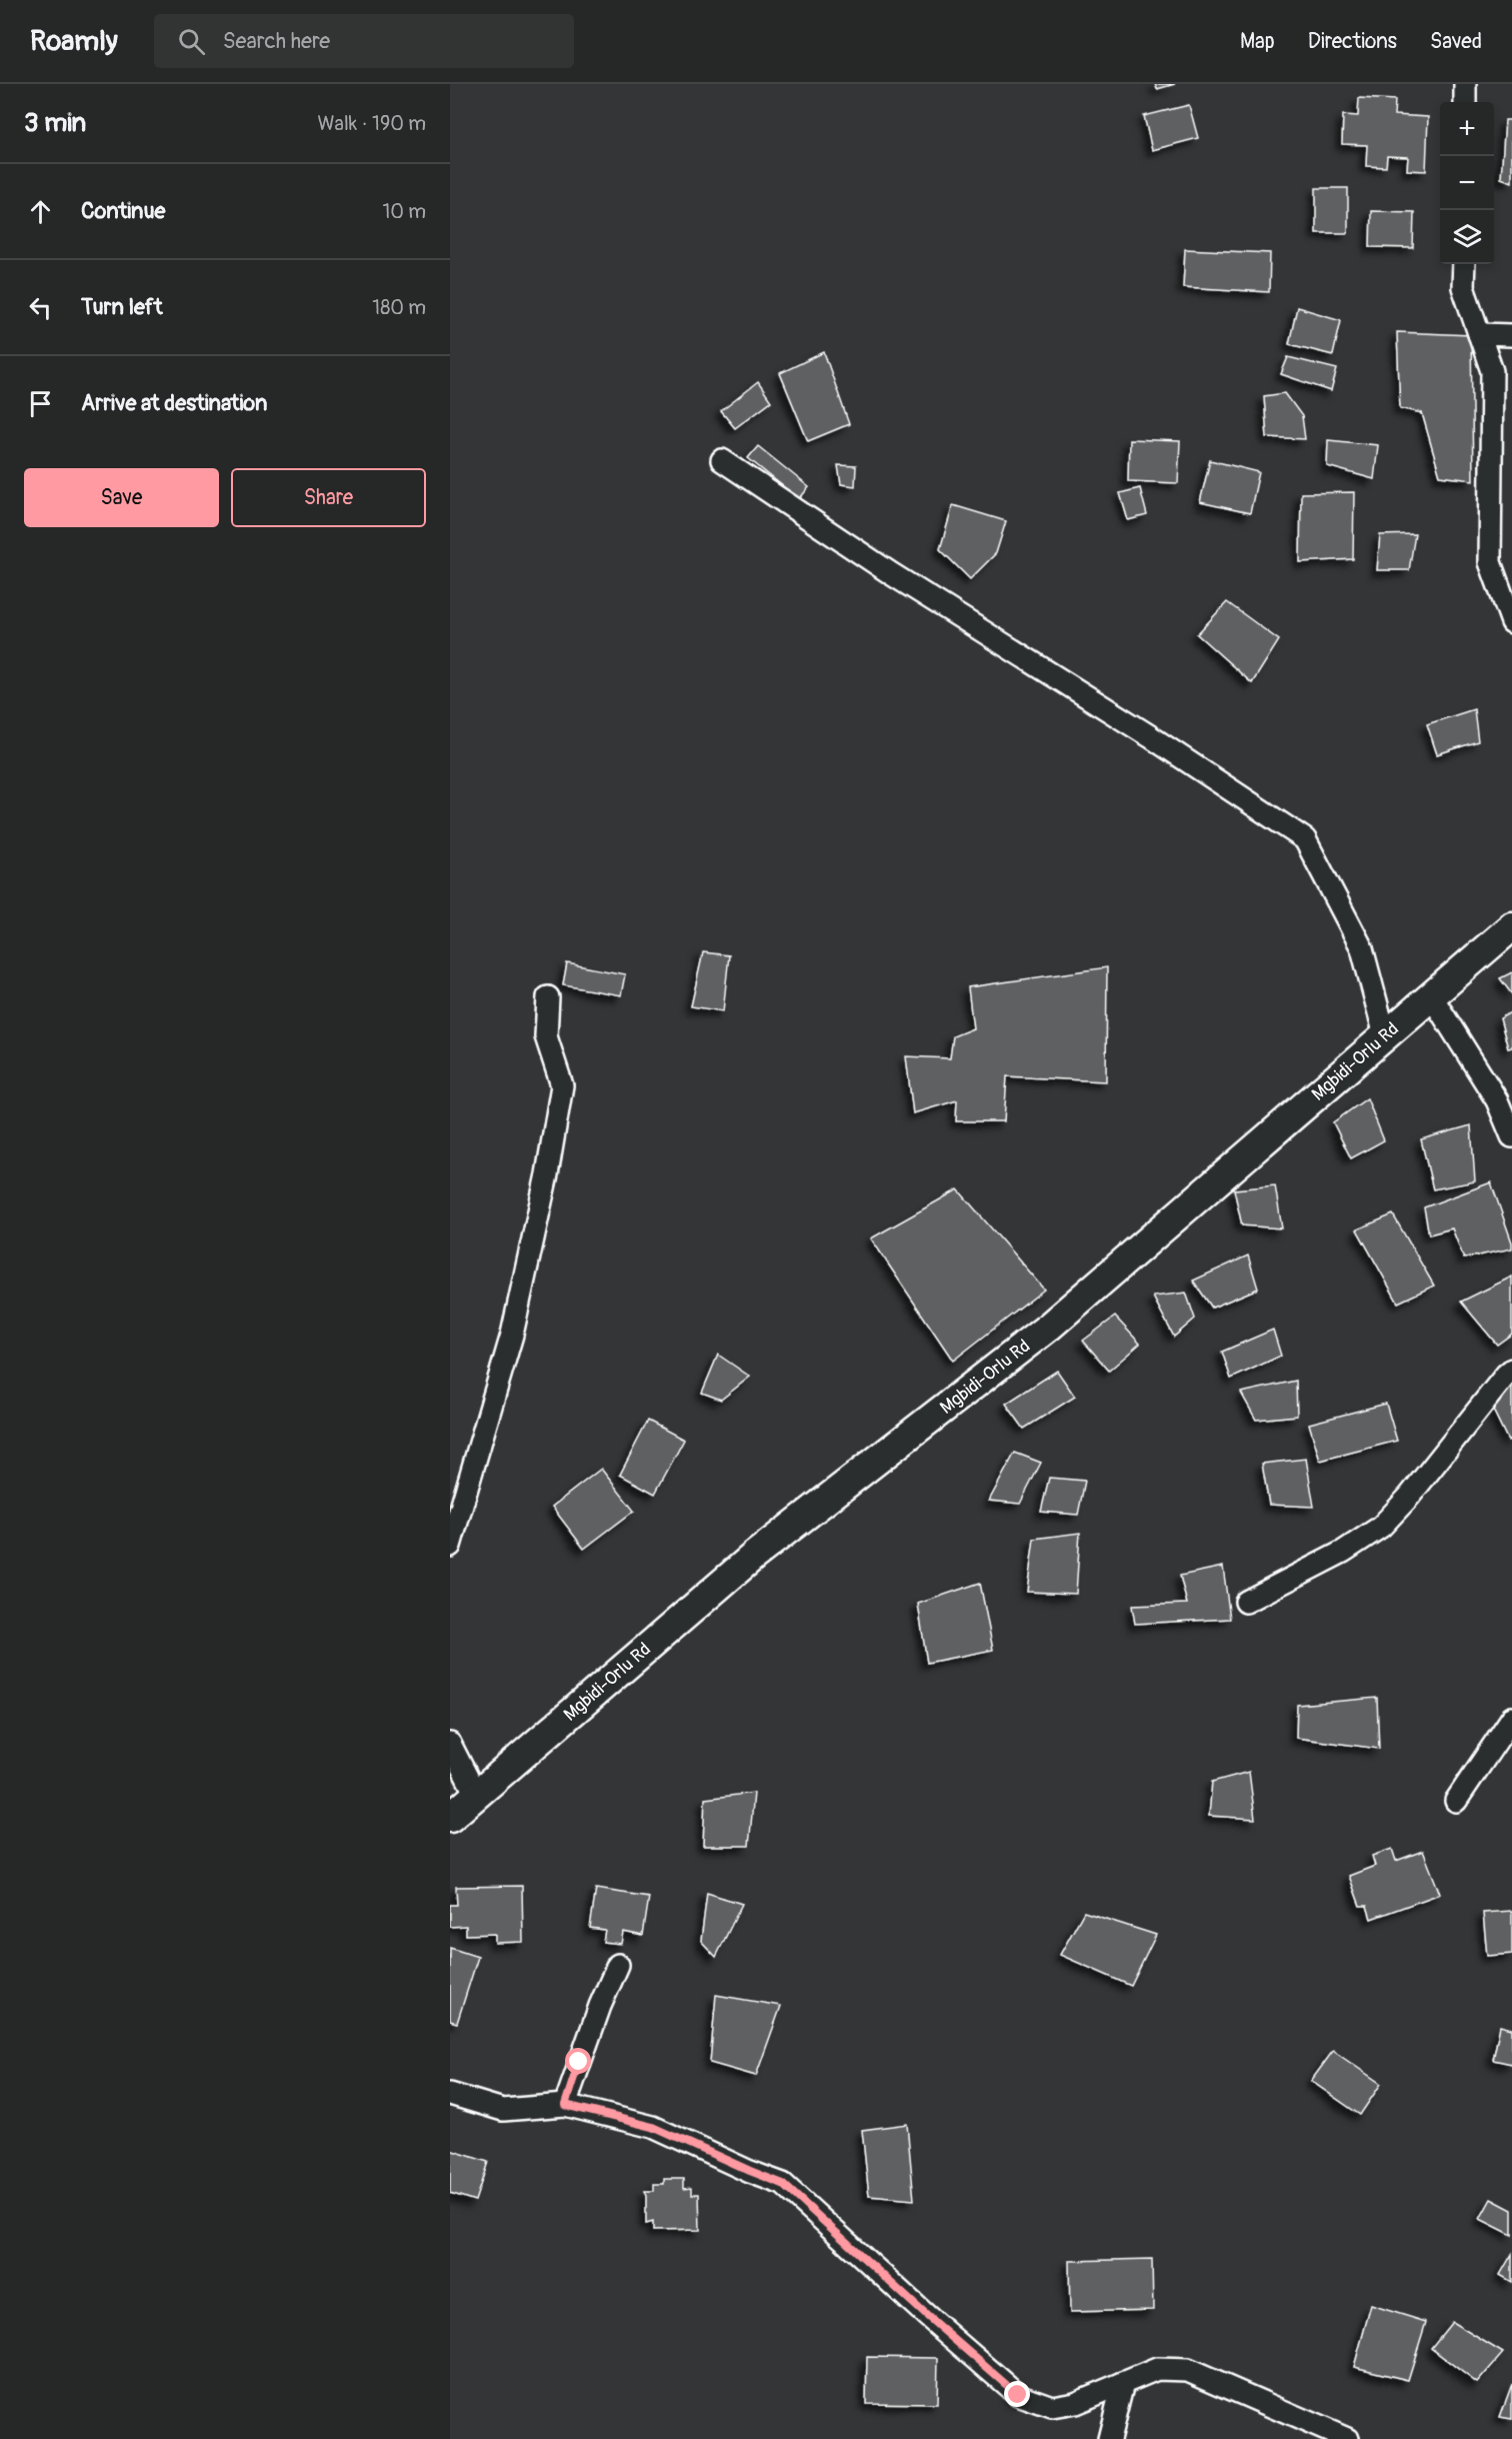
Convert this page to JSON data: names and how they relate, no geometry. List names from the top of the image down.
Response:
{
  "streets": {
    "main road": ["Mgbidi-Orlu Rd"]
  },
  "page": {
    "header": "Roamly",
    "search": "Search here",
    "nav": ["Map", "Directions", "Saved"],
    "heading": ["3 min", "Walk · 190 m"],
    "map_buttons": ["+", "−"],
    "list": [
      ["Continue", "10 m"],
      ["Turn left", "180 m"],
      "Arrive at destination"
    ],
    "buttons": ["Save", "Share"]
  }
}
